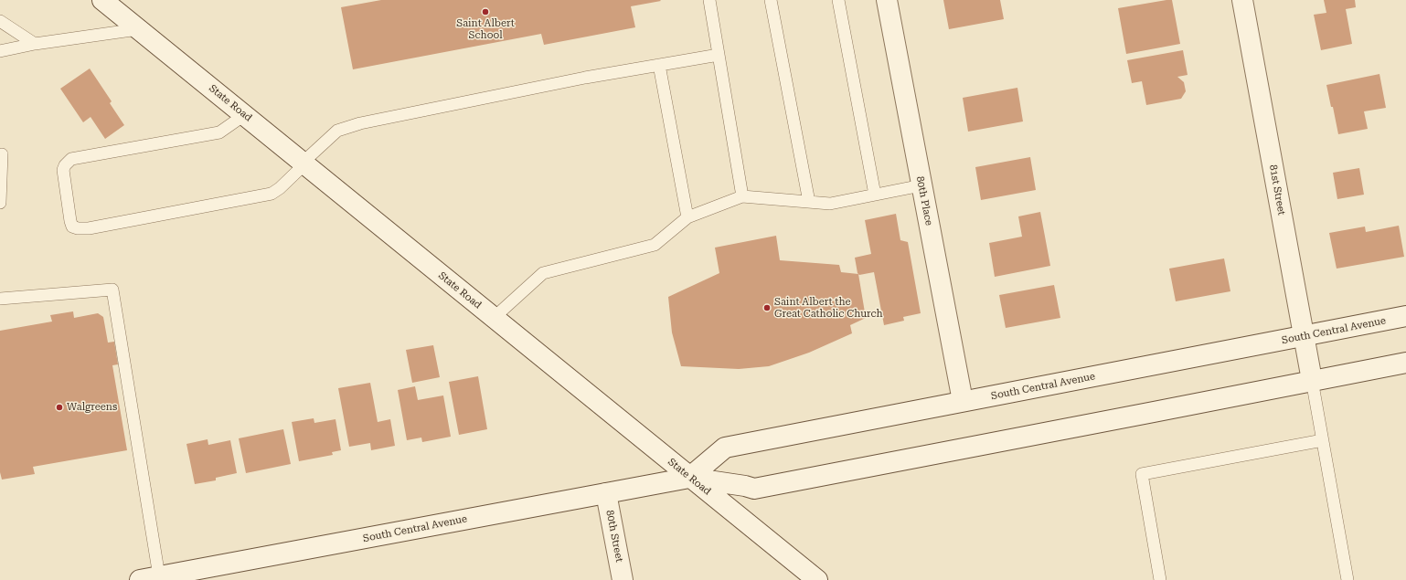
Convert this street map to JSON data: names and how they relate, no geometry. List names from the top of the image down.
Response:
{
  "streets": {
    "street": [
      "State Road",
      "81st Street",
      "80th Place",
      "South Central Avenue",
      "80th Street"
    ]
  },
  "crossings": [
    ["State Road", "South Central Avenue"],
    ["81st Street", "South Central Avenue"],
    ["80th Place", "South Central Avenue"],
    ["South Central Avenue", "80th Street"]
  ],
  "places": ["Saint Albert School", "Saint Albert the Great Catholic Church", "Walgreens"]
}
